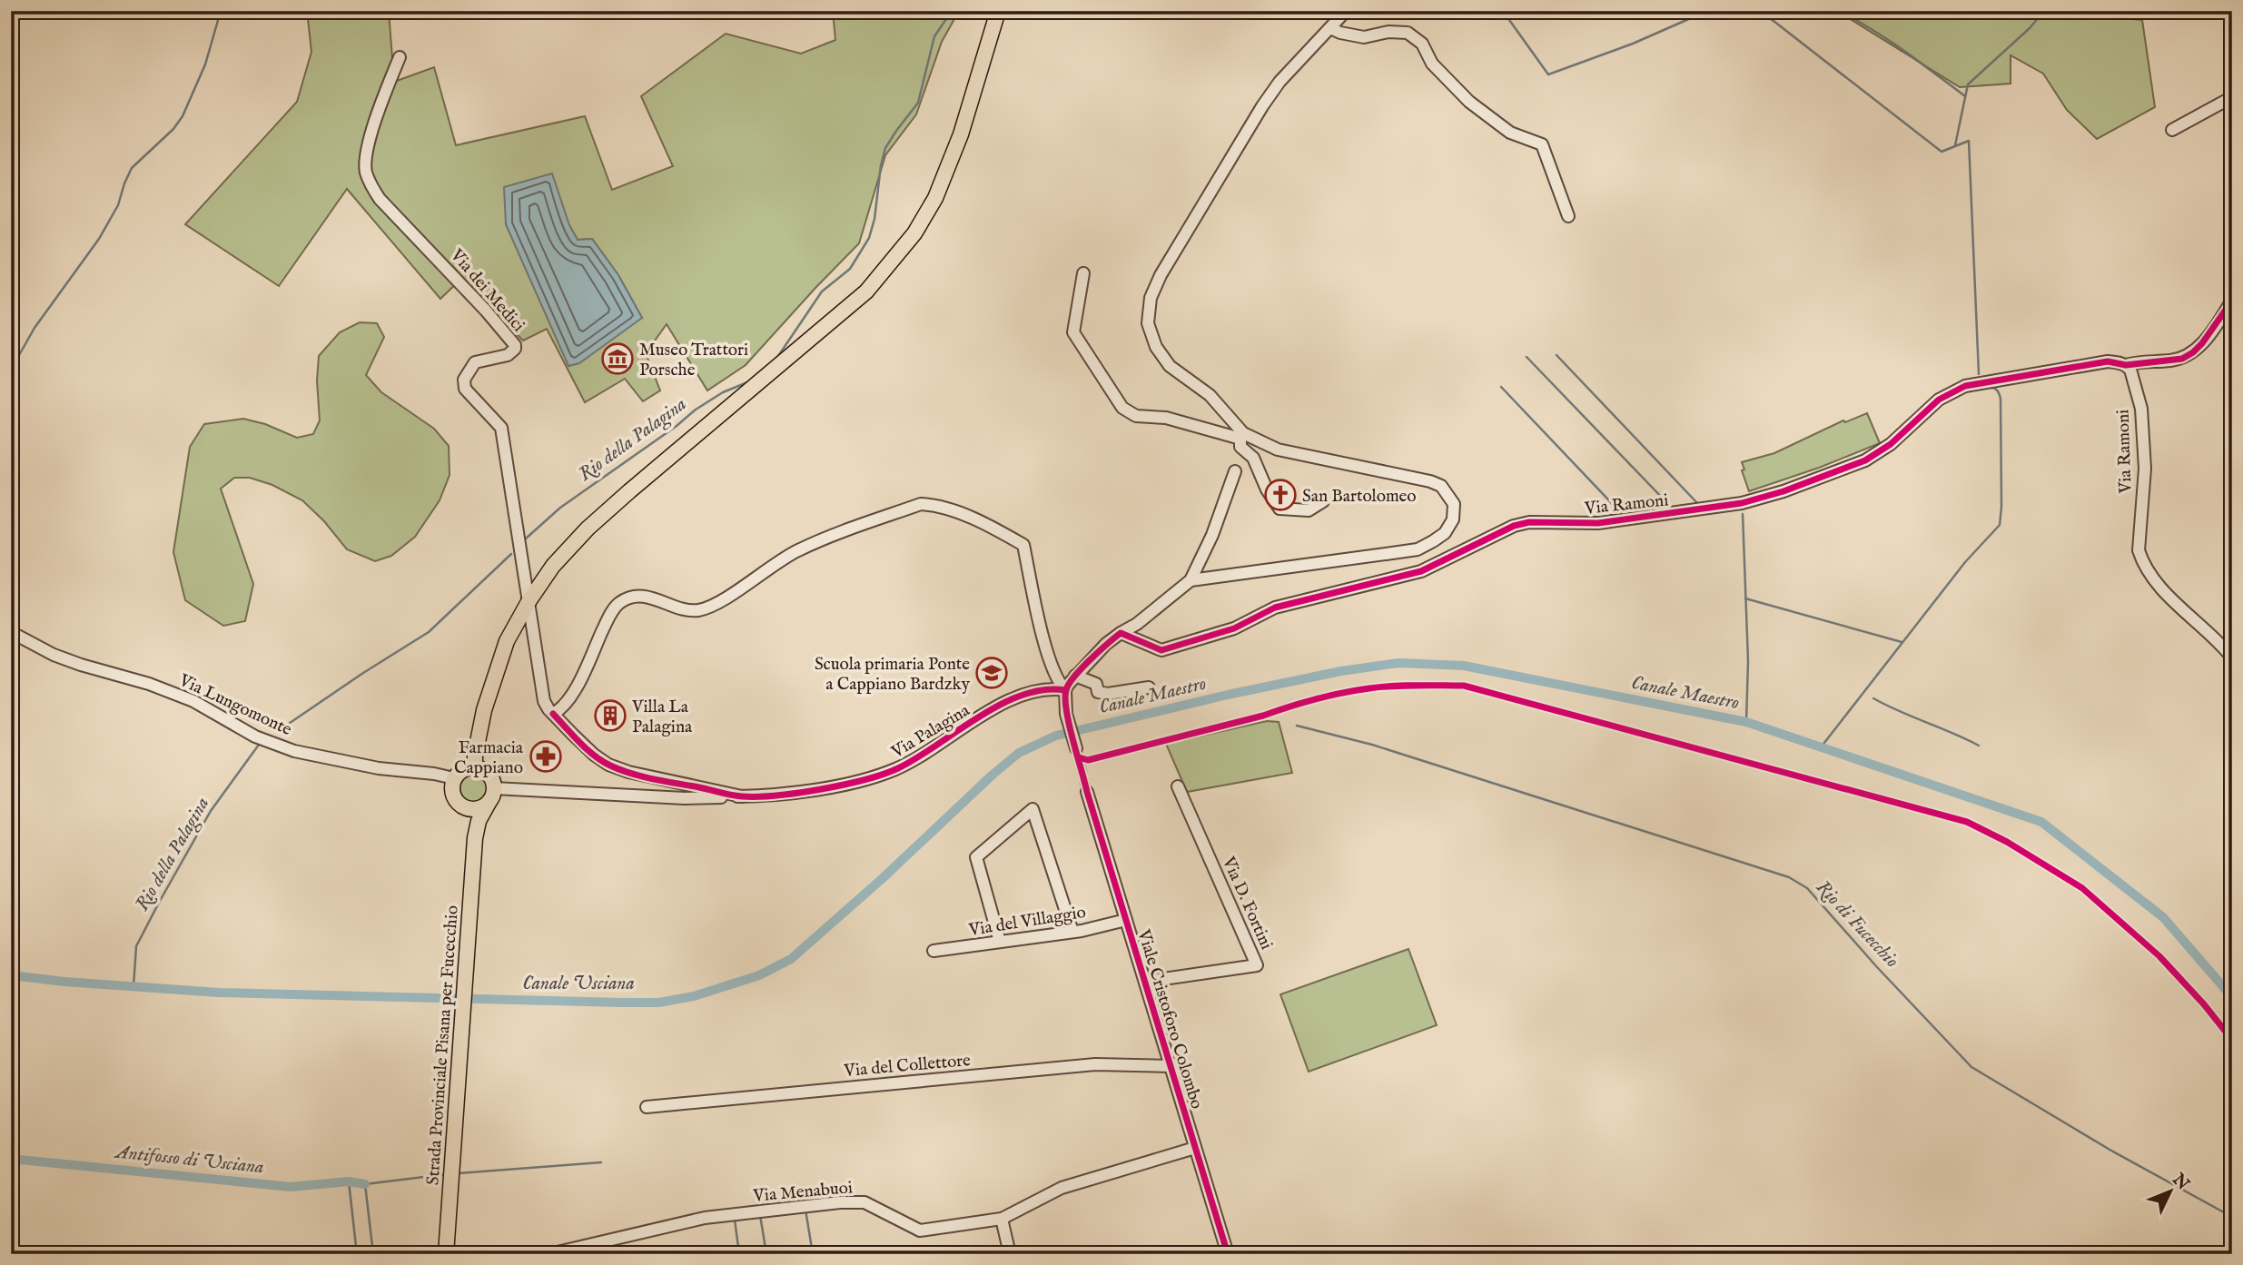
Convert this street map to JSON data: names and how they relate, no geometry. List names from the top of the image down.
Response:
{
  "streets": {
    "main road": ["Strada Provinciale Pisana per Fucecchio"],
    "street": [
      "Via dei Medici",
      "Via Ramoni",
      "Via Lungomonte",
      "Via Palagina",
      "Via D. Fortini",
      "Via del Villaggio",
      "Viale Cristoforo Colombo",
      "Via del Collettore",
      "Via Menabuoi"
    ]
  },
  "crossings": [
    ["Via Lungomonte", "Via Palagina"],
    ["Via Lungomonte", "Strada Provinciale Pisana per Fucecchio"],
    ["Via Palagina", "Strada Provinciale Pisana per Fucecchio"],
    ["Via D. Fortini", "Viale Cristoforo Colombo"],
    ["Via del Villaggio", "Viale Cristoforo Colombo"],
    ["Viale Cristoforo Colombo", "Via del Collettore"],
    ["Viale Cristoforo Colombo", "Via Menabuoi"]
  ],
  "water": [
    "Rio della Palagina",
    "Canale Maestro",
    "Rio di Fucecchio",
    "Canale Usciana",
    "Antifosso di Usciana"
  ],
  "places": {
    "museum": ["Museo Trattori Porsche"],
    "church": ["San Bartolomeo"],
    "school or university": ["Scuola primaria Ponte a Cappiano Bardzky"],
    "building": ["Villa La Palagina"],
    "pharmacy": ["Farmacia Cappiano"]
  },
  "north": "top right"
}
